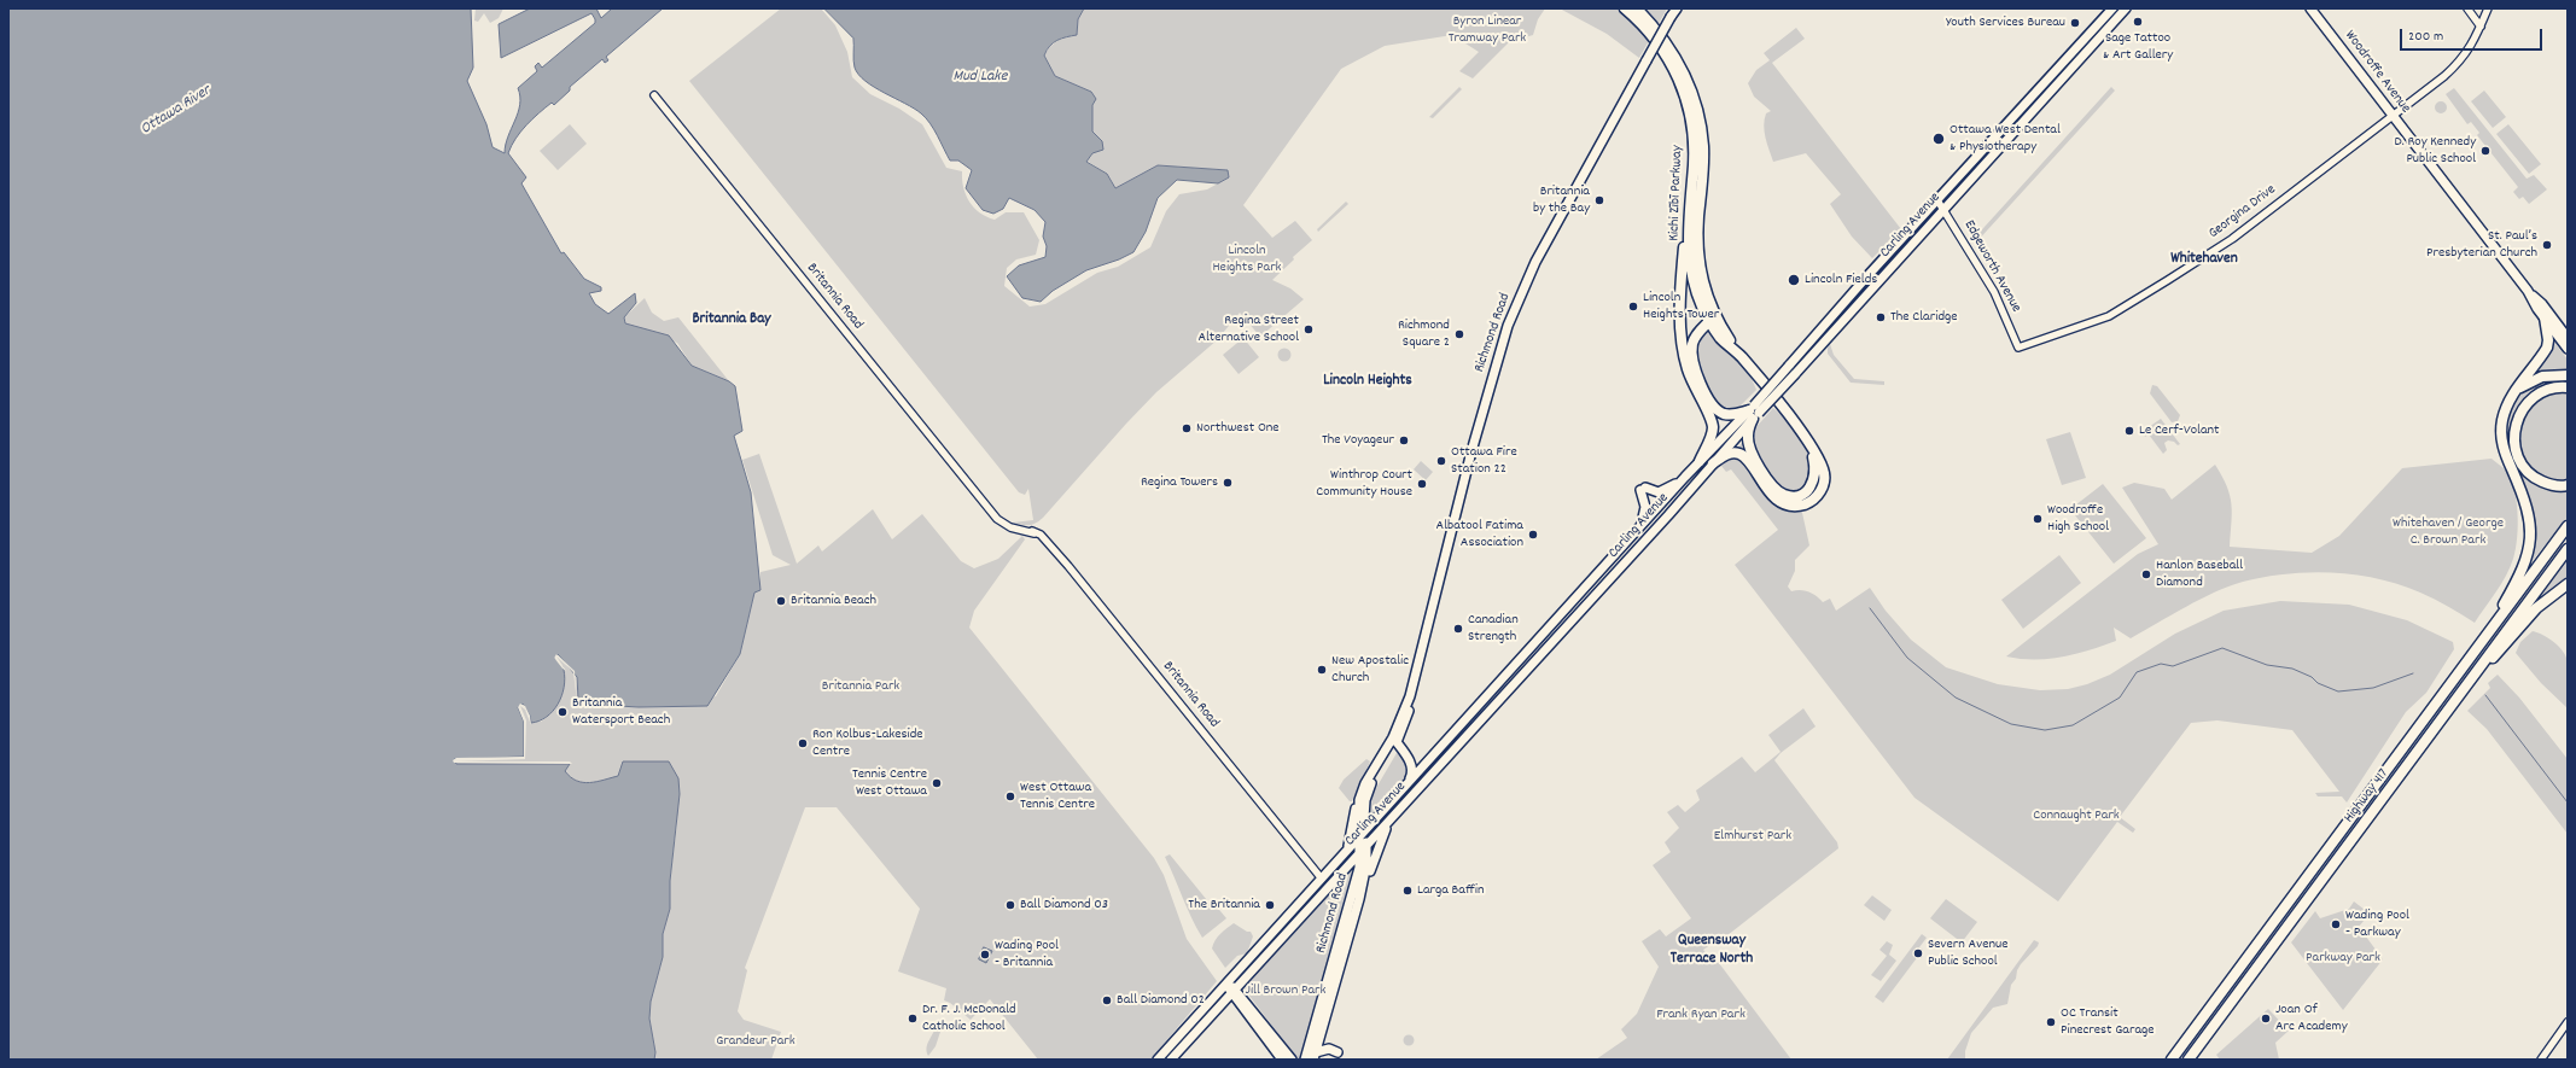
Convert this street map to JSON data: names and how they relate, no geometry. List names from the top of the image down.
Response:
{
  "streets": {
    "highway": ["Kichi Zībī Parkway", "Highway 417"],
    "main road": ["Woodroffe Avenue", "Carling Avenue", "Richmond Road"],
    "street": ["Georgina Drive", "Edgeworth Avenue", "Britannia Road"]
  },
  "crossings": [
    ["Woodroffe Avenue", "Georgina Drive"],
    ["Kichi Zībī Parkway", "Carling Avenue"],
    ["Georgina Drive", "Edgeworth Avenue"],
    ["Carling Avenue", "Edgeworth Avenue"],
    ["Carling Avenue", "Britannia Road"],
    ["Carling Avenue", "Richmond Road"]
  ],
  "districts": [
    "Whitehaven",
    "Britannia Bay",
    "Lincoln Heights",
    "Queensway Terrace North"
  ],
  "water": ["Mud Lake", "Ottawa River"],
  "parks": [
    "Byron Linear Tramway Park",
    "Lincoln Heights Park",
    "Whitehaven / George C. Brown Park",
    "Britannia Park",
    "Connaught Park",
    "Elmhurst Park",
    "Parkway Park",
    "Jill Brown Park",
    "Frank Ryan Park",
    "Grandeur Park"
  ],
  "places": [
    "Sage Tattoo & Art Gallery",
    "Youth Services Bureau",
    "Ottawa West Dental & Physiotherapy",
    "D. Roy Kennedy Public School",
    "Britannia by the Bay",
    "St. Paul’s Presbyterian Church",
    "Lincoln Fields",
    "Lincoln Heights Tower",
    "The Claridge",
    "Regina Street Alternative School",
    "Richmond Square 2",
    "Northwest One",
    "Le Cerf-Volant",
    "The Voyageur",
    "Ottawa Fire Station 22",
    "Regina Towers",
    "Winthrop Court Community House",
    "Woodroffe High School",
    "Albatool Fatima Association",
    "Hanlon Baseball Diamond",
    "Britannia Beach",
    "Canadian Strength",
    "New Apostalic Church",
    "Britannia Watersport Beach",
    "Ron Kolbus-Lakeside Centre",
    "Tennis Centre West Ottawa",
    "West Ottawa Tennis Centre",
    "Larga Baffin",
    "Ball Diamond 03",
    "The Britannia",
    "Wading Pool - Parkway",
    "Severn Avenue Public School",
    "Wading Pool - Britannia",
    "Ball Diamond 02",
    "Dr. F. J. McDonald Catholic School",
    "Joan Of Arc Academy",
    "OC Transit Pinecrest Garage"
  ],
  "scale_bar": "200 m"
}
